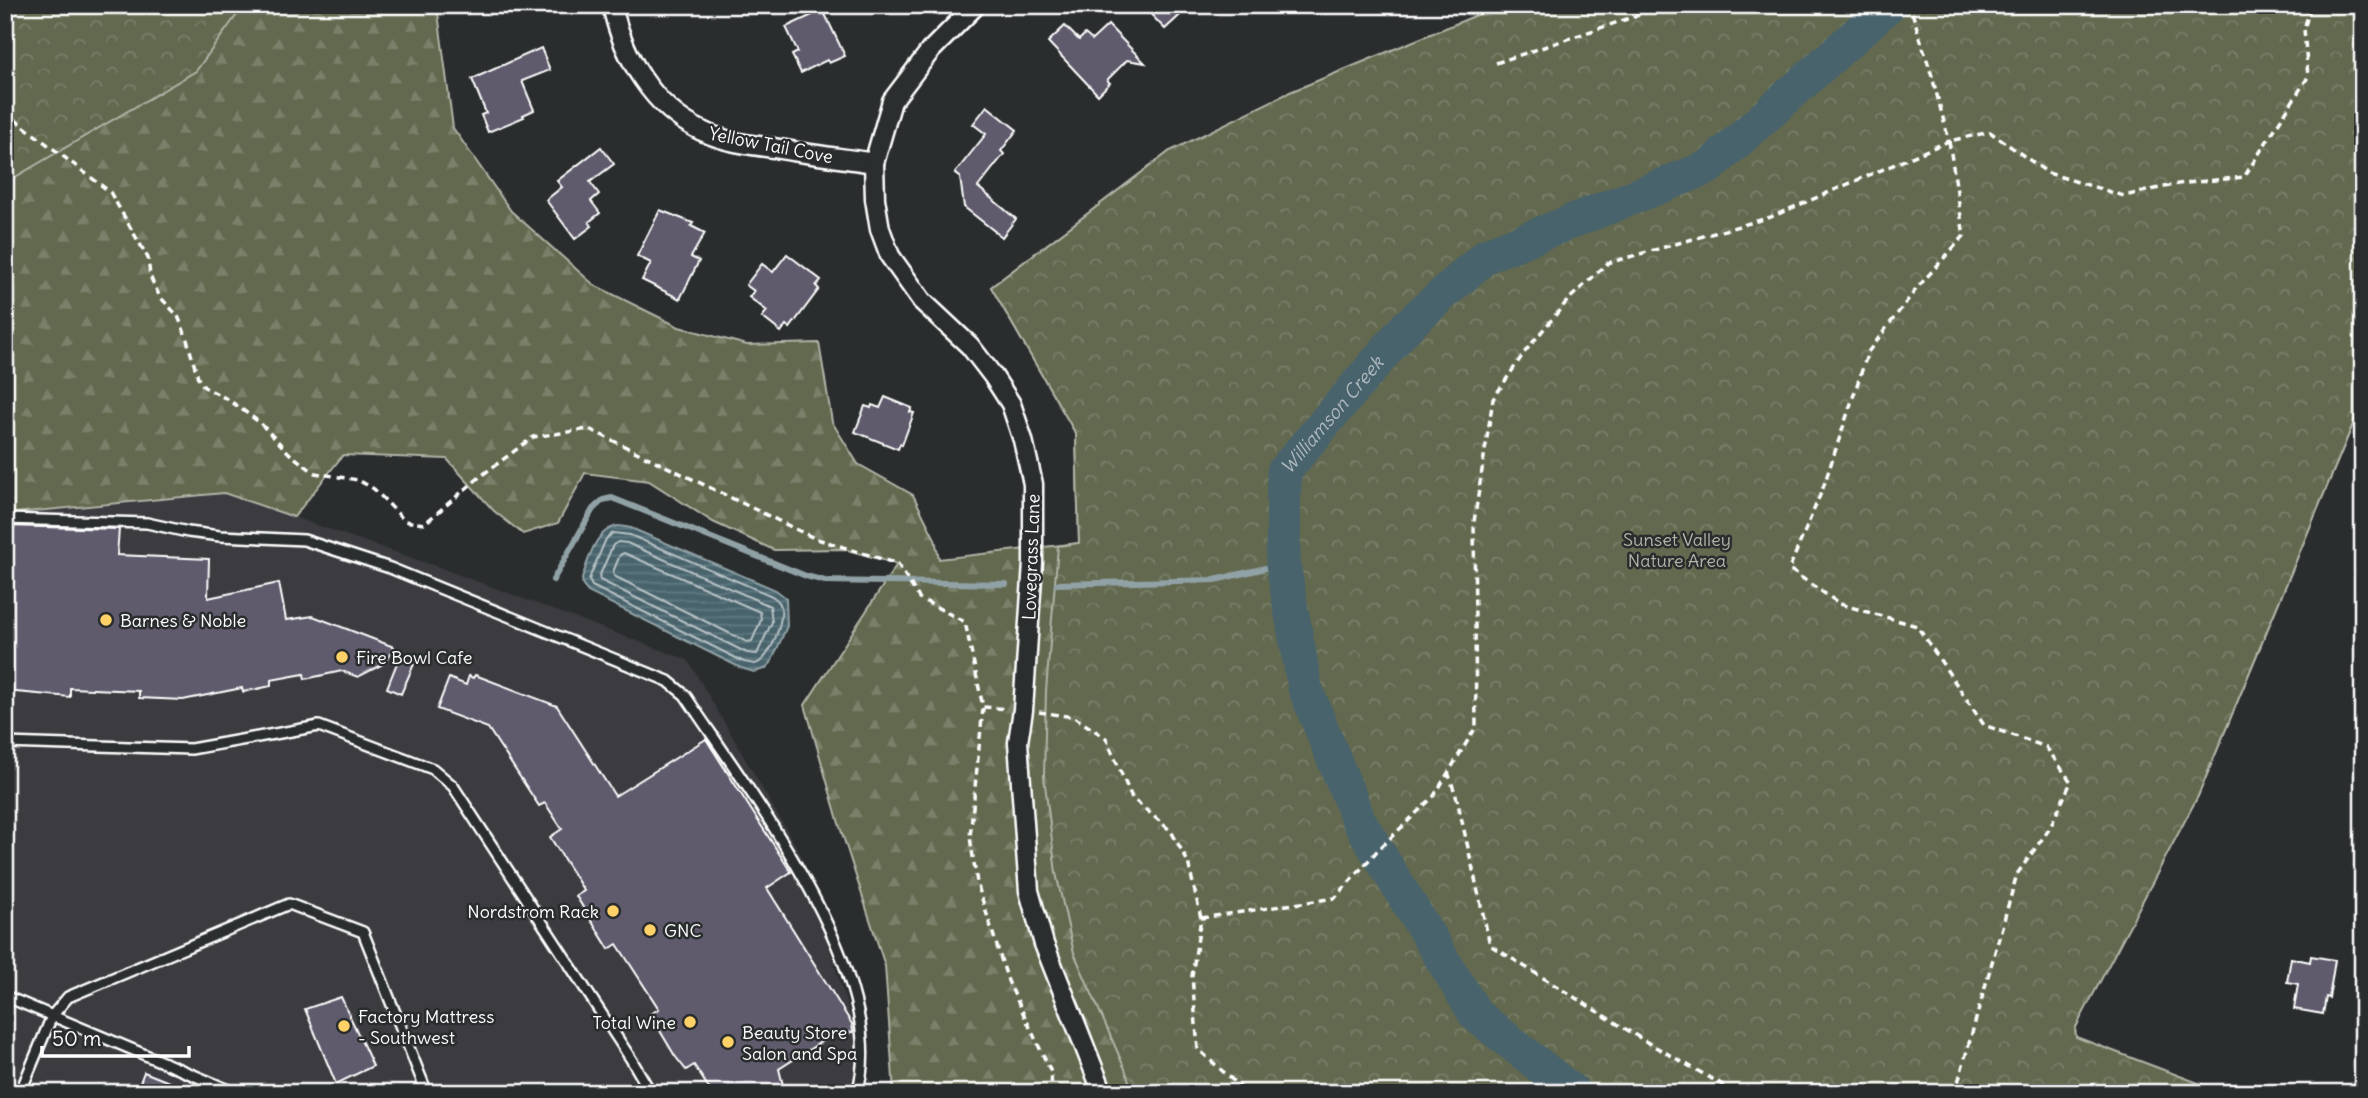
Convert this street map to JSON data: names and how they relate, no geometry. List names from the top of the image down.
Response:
{
  "streets": {
    "street": ["Yellow Tail Cove", "Lovegrass Lane"]
  },
  "crossings": [
    ["Yellow Tail Cove", "Lovegrass Lane"]
  ],
  "water": ["Williamson Creek"],
  "parks": ["Sunset Valley Nature Area"],
  "places": [
    "Barnes & Noble",
    "Fire Bowl Cafe",
    "Nordstrom Rack",
    "GNC",
    "Total Wine",
    "Factory Mattress - Southwest",
    "Beauty Store Salon and Spa"
  ],
  "scale_bar": "50 m"
}
